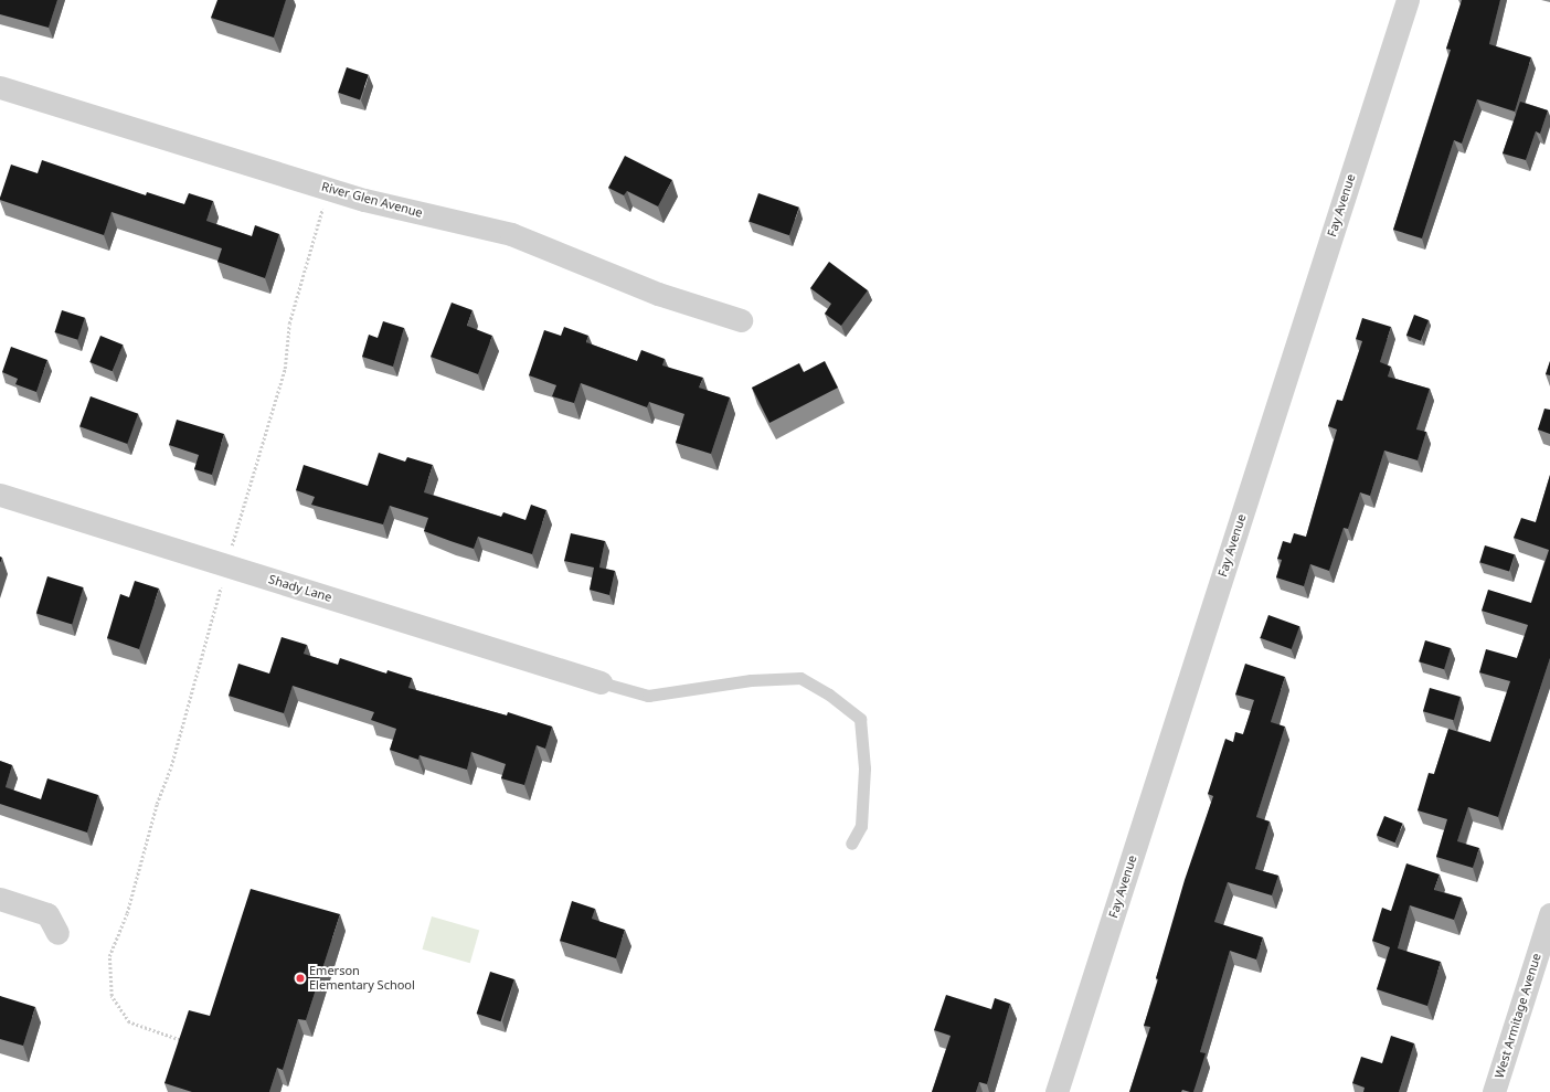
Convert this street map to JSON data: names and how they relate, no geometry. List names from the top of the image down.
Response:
{
  "streets": {
    "street": [
      "River Glen Avenue",
      "Fay Avenue",
      "Shady Lane",
      "West Armitage Avenue"
    ]
  },
  "places": ["Emerson Elementary School"]
}
